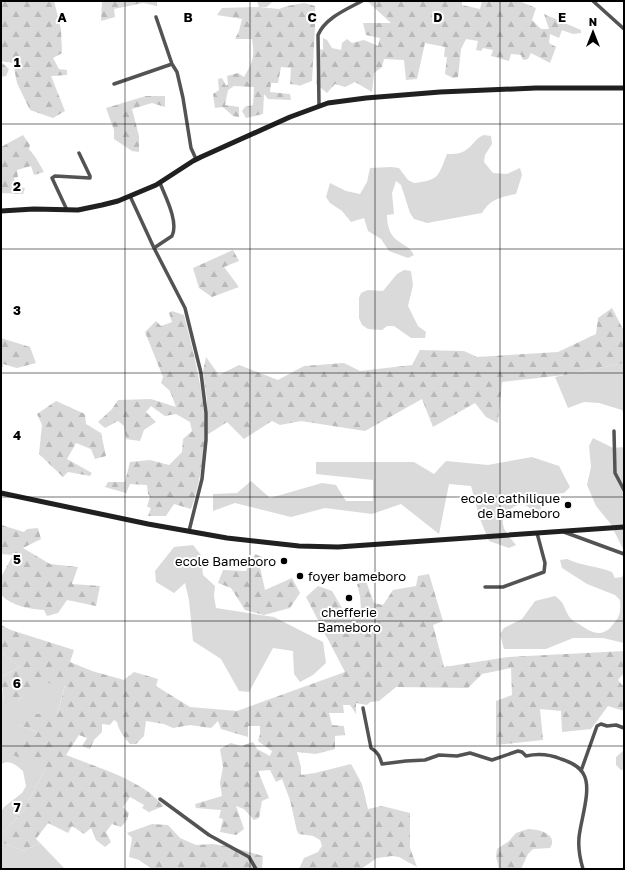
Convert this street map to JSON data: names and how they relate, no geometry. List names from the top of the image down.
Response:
{
  "places": [
    "ecole cathilique de Bameboro",
    "ecole Bameboro",
    "foyer bameboro",
    "chefferie Bameboro"
  ],
  "north": "top",
  "grid": {
    "columns": [
      "A",
      "B",
      "C",
      "D",
      "E"
    ],
    "rows": [
      "1",
      "2",
      "3",
      "4",
      "5",
      "6",
      "7"
    ]
  }
}
